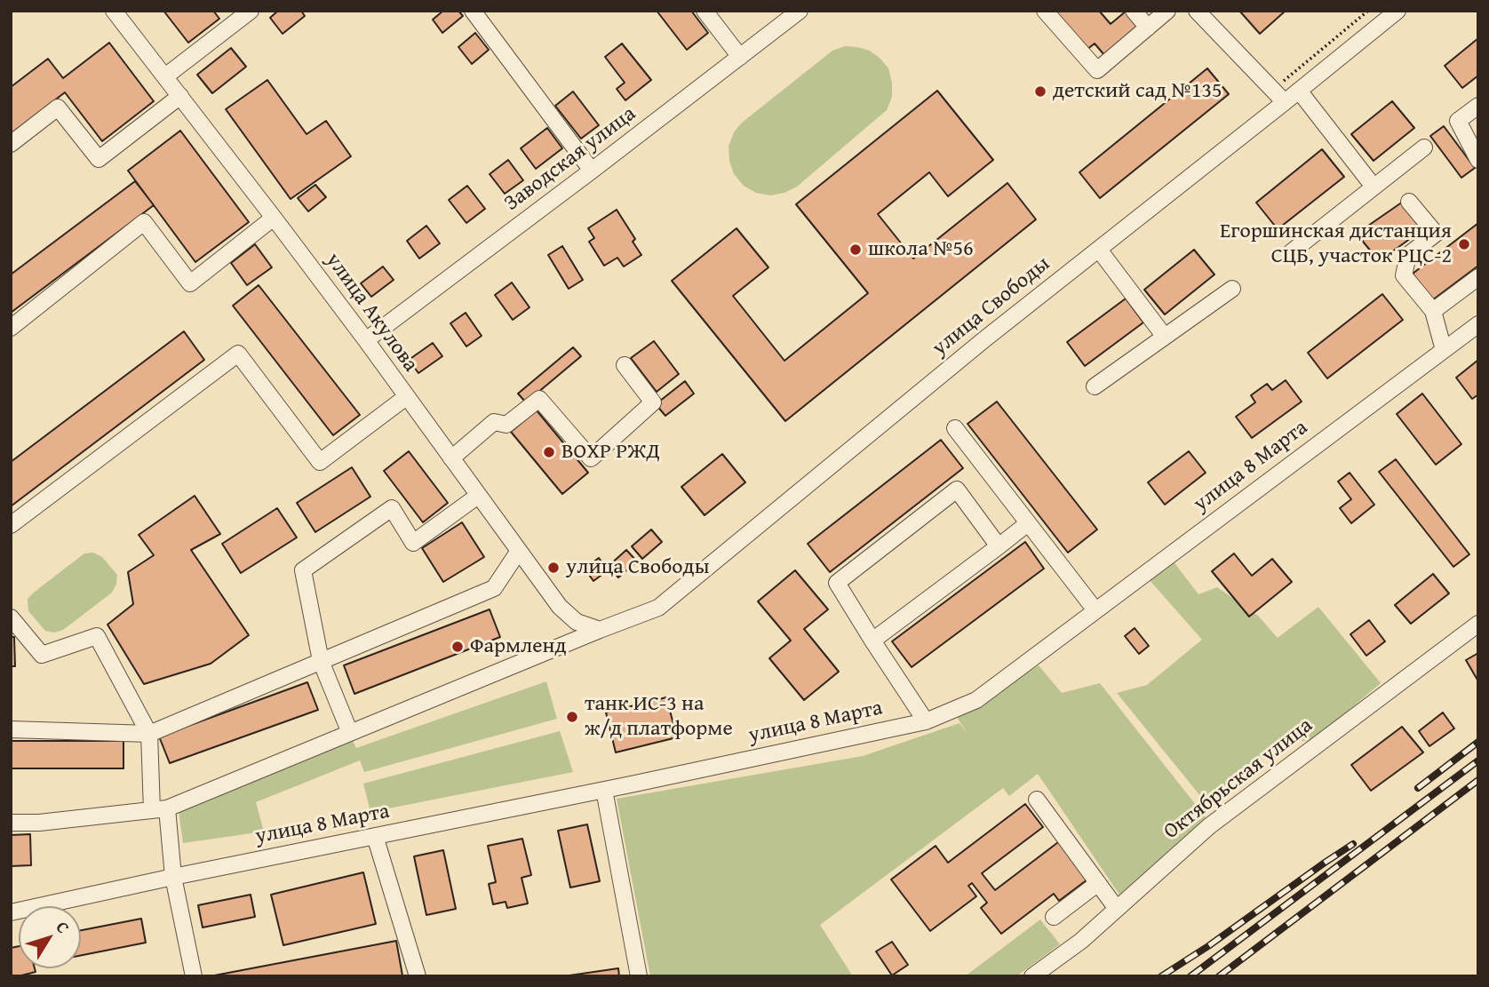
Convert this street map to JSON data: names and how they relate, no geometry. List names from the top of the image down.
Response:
{
  "streets": {
    "street": [
      "Заводская улица",
      "улица Свободы",
      "улица Акулова",
      "улица 8 Марта",
      "Октябрьская улица"
    ]
  },
  "crossings": [
    ["Заводская улица", "улица Акулова"],
    ["улица Свободы", "улица Акулова"]
  ],
  "places": [
    "детский сад №135",
    "Егоршинская дистанция СЦБ, участок РЦС-2",
    "школа №56",
    "ВОХР РЖД",
    "улица Свободы",
    "Фармленд",
    "танк ИС-3 на ж/д платформе"
  ],
  "north": "top right"
}
